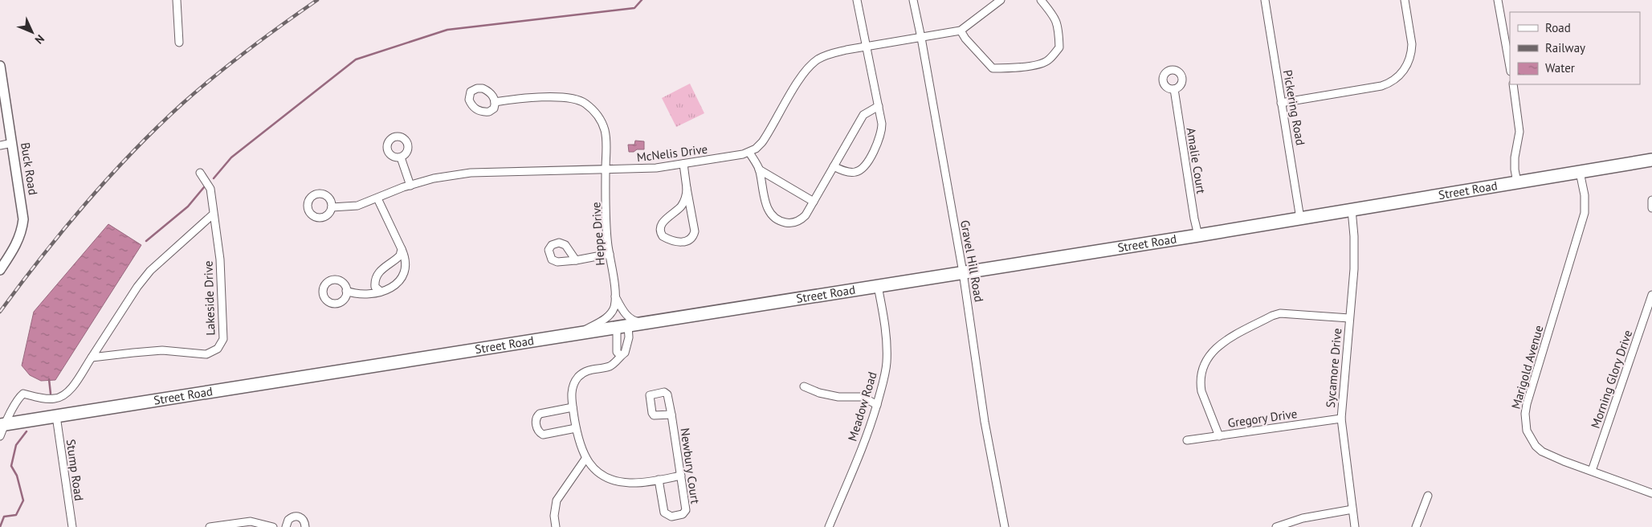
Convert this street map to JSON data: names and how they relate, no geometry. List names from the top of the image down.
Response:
{
  "streets": {
    "main road": ["Street Road"],
    "street": [
      "Pickering Road",
      "McNelis Drive",
      "Amalie Court",
      "Buck Road",
      "Heppe Drive",
      "Gravel Hill Road",
      "Lakeside Drive",
      "Marigold Avenue",
      "Sycamore Drive",
      "Morning Glory Drive",
      "Meadow Road",
      "Gregory Drive",
      "Newbury Court",
      "Stump Road"
    ]
  },
  "crossings": [
    ["Pickering Road", "Street Road"],
    ["McNelis Drive", "Heppe Drive"],
    ["Amalie Court", "Street Road"],
    ["Street Road", "Heppe Drive"],
    ["Street Road", "Gravel Hill Road"],
    ["Street Road", "Marigold Avenue"],
    ["Street Road", "Sycamore Drive"],
    ["Street Road", "Meadow Road"],
    ["Street Road", "Stump Road"],
    ["Marigold Avenue", "Morning Glory Drive"],
    ["Sycamore Drive", "Gregory Drive"]
  ],
  "legend": ["Road", "Railway", "Water"],
  "north": "bottom right"
}
